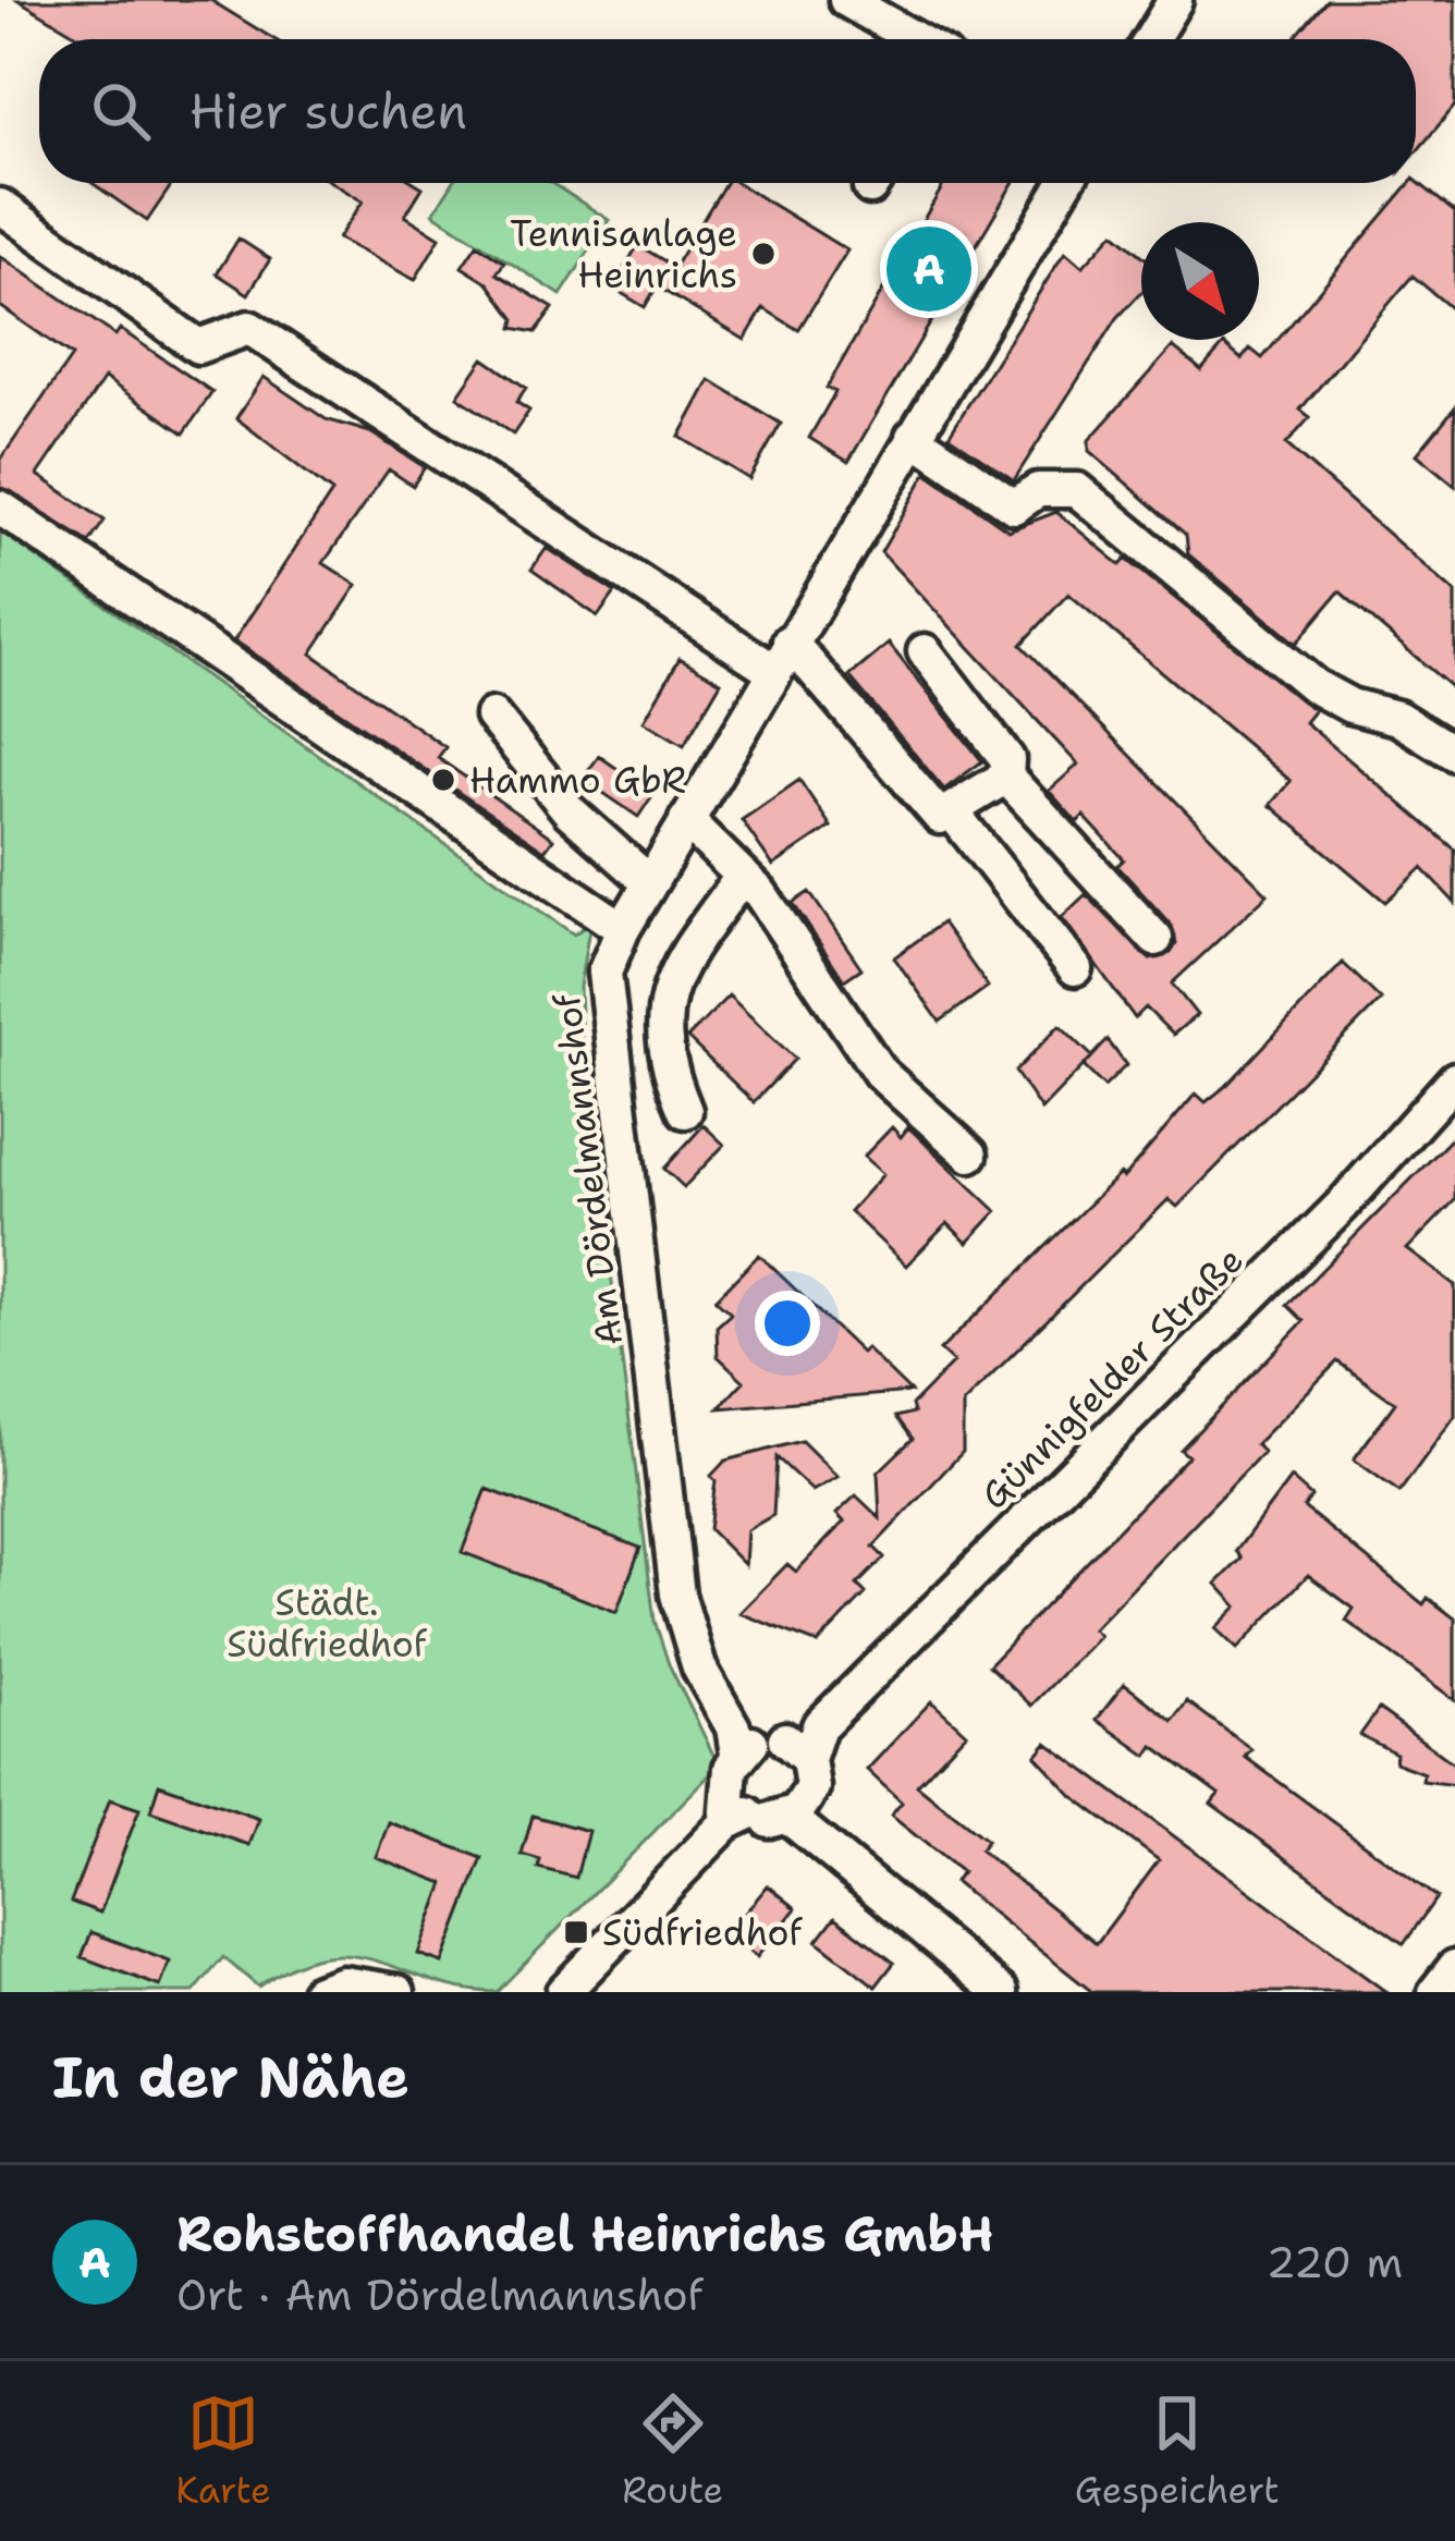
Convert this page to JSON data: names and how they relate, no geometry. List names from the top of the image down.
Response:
{
  "streets": {
    "street": ["Am Dördelmannshof", "Günnigfelder Straße"]
  },
  "crossings": [
    ["Am Dördelmannshof", "Günnigfelder Straße"]
  ],
  "parks": ["Städt. Südfriedhof"],
  "places": {
    "other": ["Tennisanlage Heinrichs", "Hammo GbR"],
    "transit": ["Südfriedhof"]
  },
  "north": "bottom right",
  "page": {
    "search": "Hier suchen",
    "pins": "A",
    "heading": "In der Nähe",
    "list": [
      {
        "mark": "A",
        "name": "Rohstoffhandel Heinrichs GmbH",
        "note": "Ort · Am Dördelmannshof",
        "value": "220 m"
      }
    ],
    "nav": ["Karte", "Route", "Gespeichert"]
  }
}
